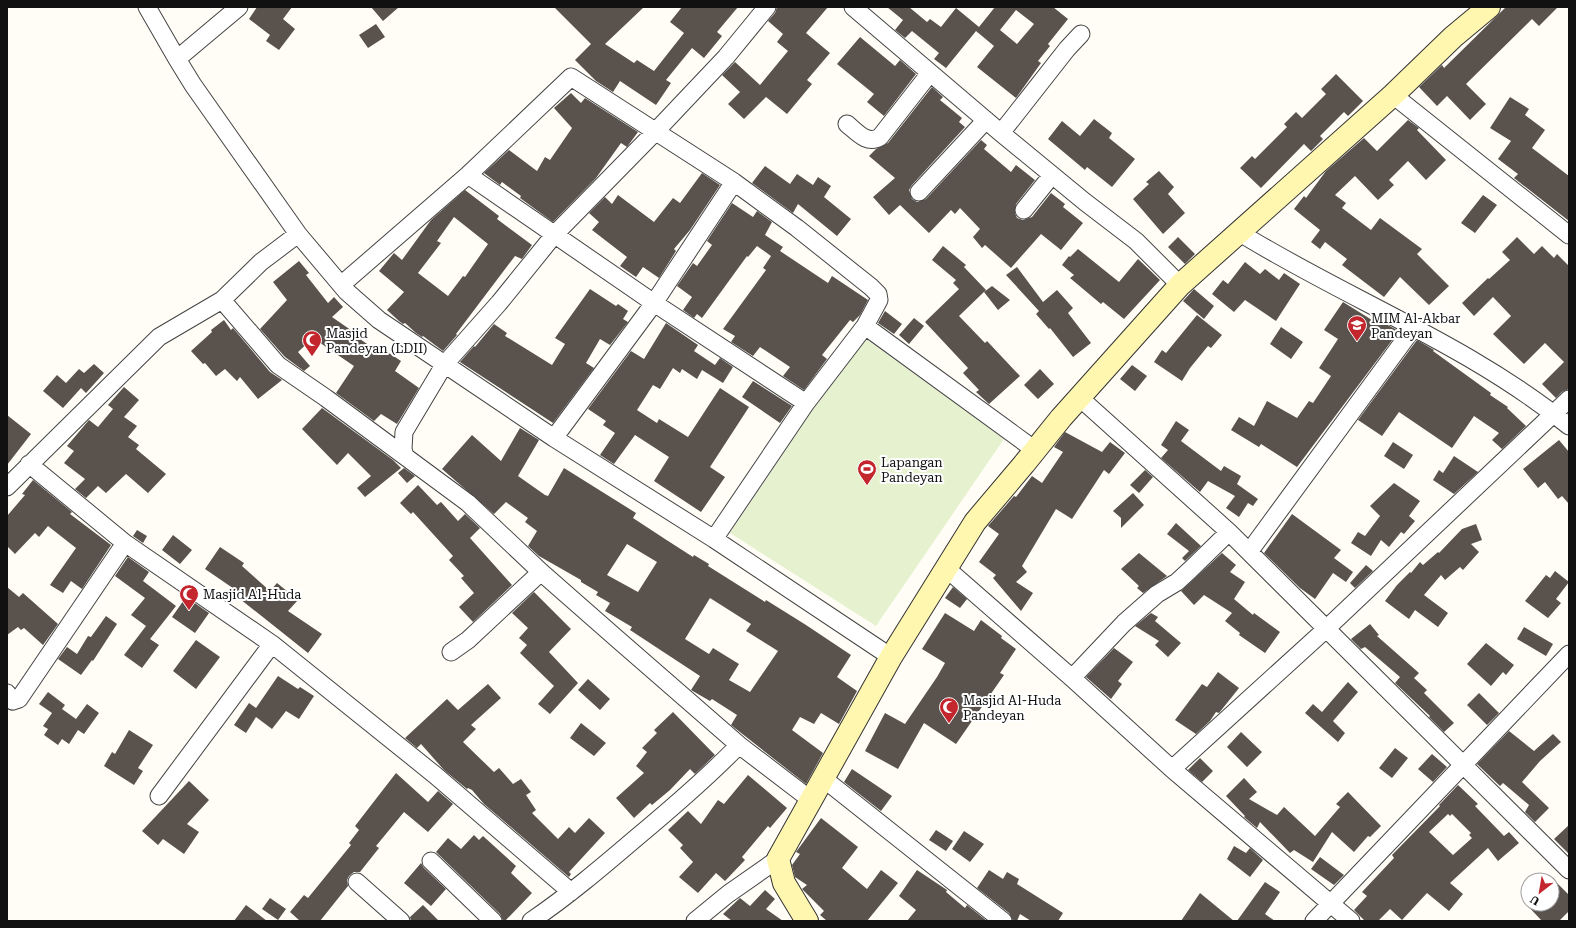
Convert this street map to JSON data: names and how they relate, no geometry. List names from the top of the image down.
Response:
{
  "places": {
    "school or university": ["MIM Al-Akbar Pandeyan"],
    "mosque": ["Masjid Pandeyan (LDII)", "Masjid Al-Huda", "Masjid Al-Huda Pandeyan"],
    "sports": ["Lapangan Pandeyan"]
  },
  "north": "bottom left"
}
